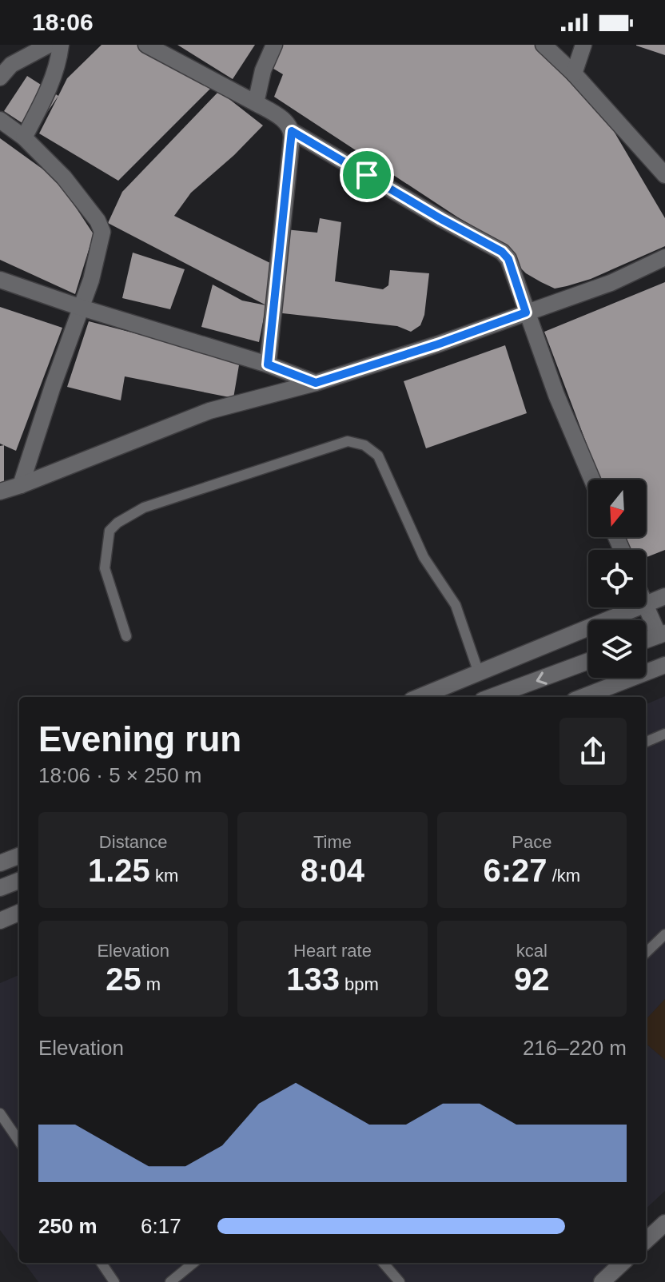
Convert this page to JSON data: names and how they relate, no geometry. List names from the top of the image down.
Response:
{
  "north": "bottom",
  "page": {
    "status": "18:06",
    "heading": ["Evening run", "18:06 · 5 × 250 m"],
    "stats": [
      ["Distance", "1.25 km"],
      ["Time", "8:04"],
      ["Pace", "6:27 /km"],
      ["Elevation", "25 m"],
      ["Heart rate", "133 bpm"],
      ["kcal", "92"]
    ],
    "chart": ["Elevation", "216–220 m"],
    "list": [
      {
        "name": "250 m",
        "note": "6:17"
      }
    ]
  }
}
